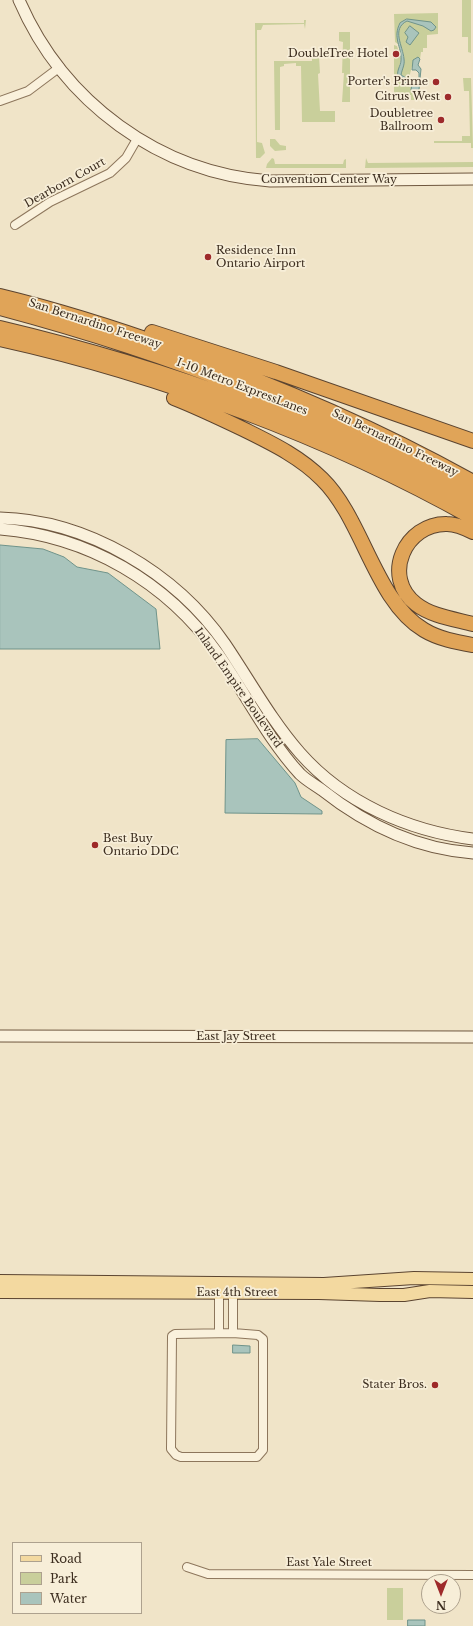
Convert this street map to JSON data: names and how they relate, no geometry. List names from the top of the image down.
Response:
{
  "streets": {
    "highway": ["San Bernardino Freeway", "I-10 Metro ExpressLanes"],
    "main road": [
      "Convention Center Way",
      "Inland Empire Boulevard",
      "East Jay Street",
      "East 4th Street"
    ],
    "street": ["Dearborn Court", "East Yale Street"]
  },
  "crossings": [
    ["Convention Center Way", "Dearborn Court"]
  ],
  "places": [
    "DoubleTree Hotel",
    "Porter's Prime",
    "Citrus West",
    "Doubletree Ballroom",
    "Residence Inn Ontario Airport",
    "Best Buy Ontario DDC",
    "Stater Bros."
  ],
  "legend": ["Road", "Park", "Water"],
  "north": "bottom"
}
